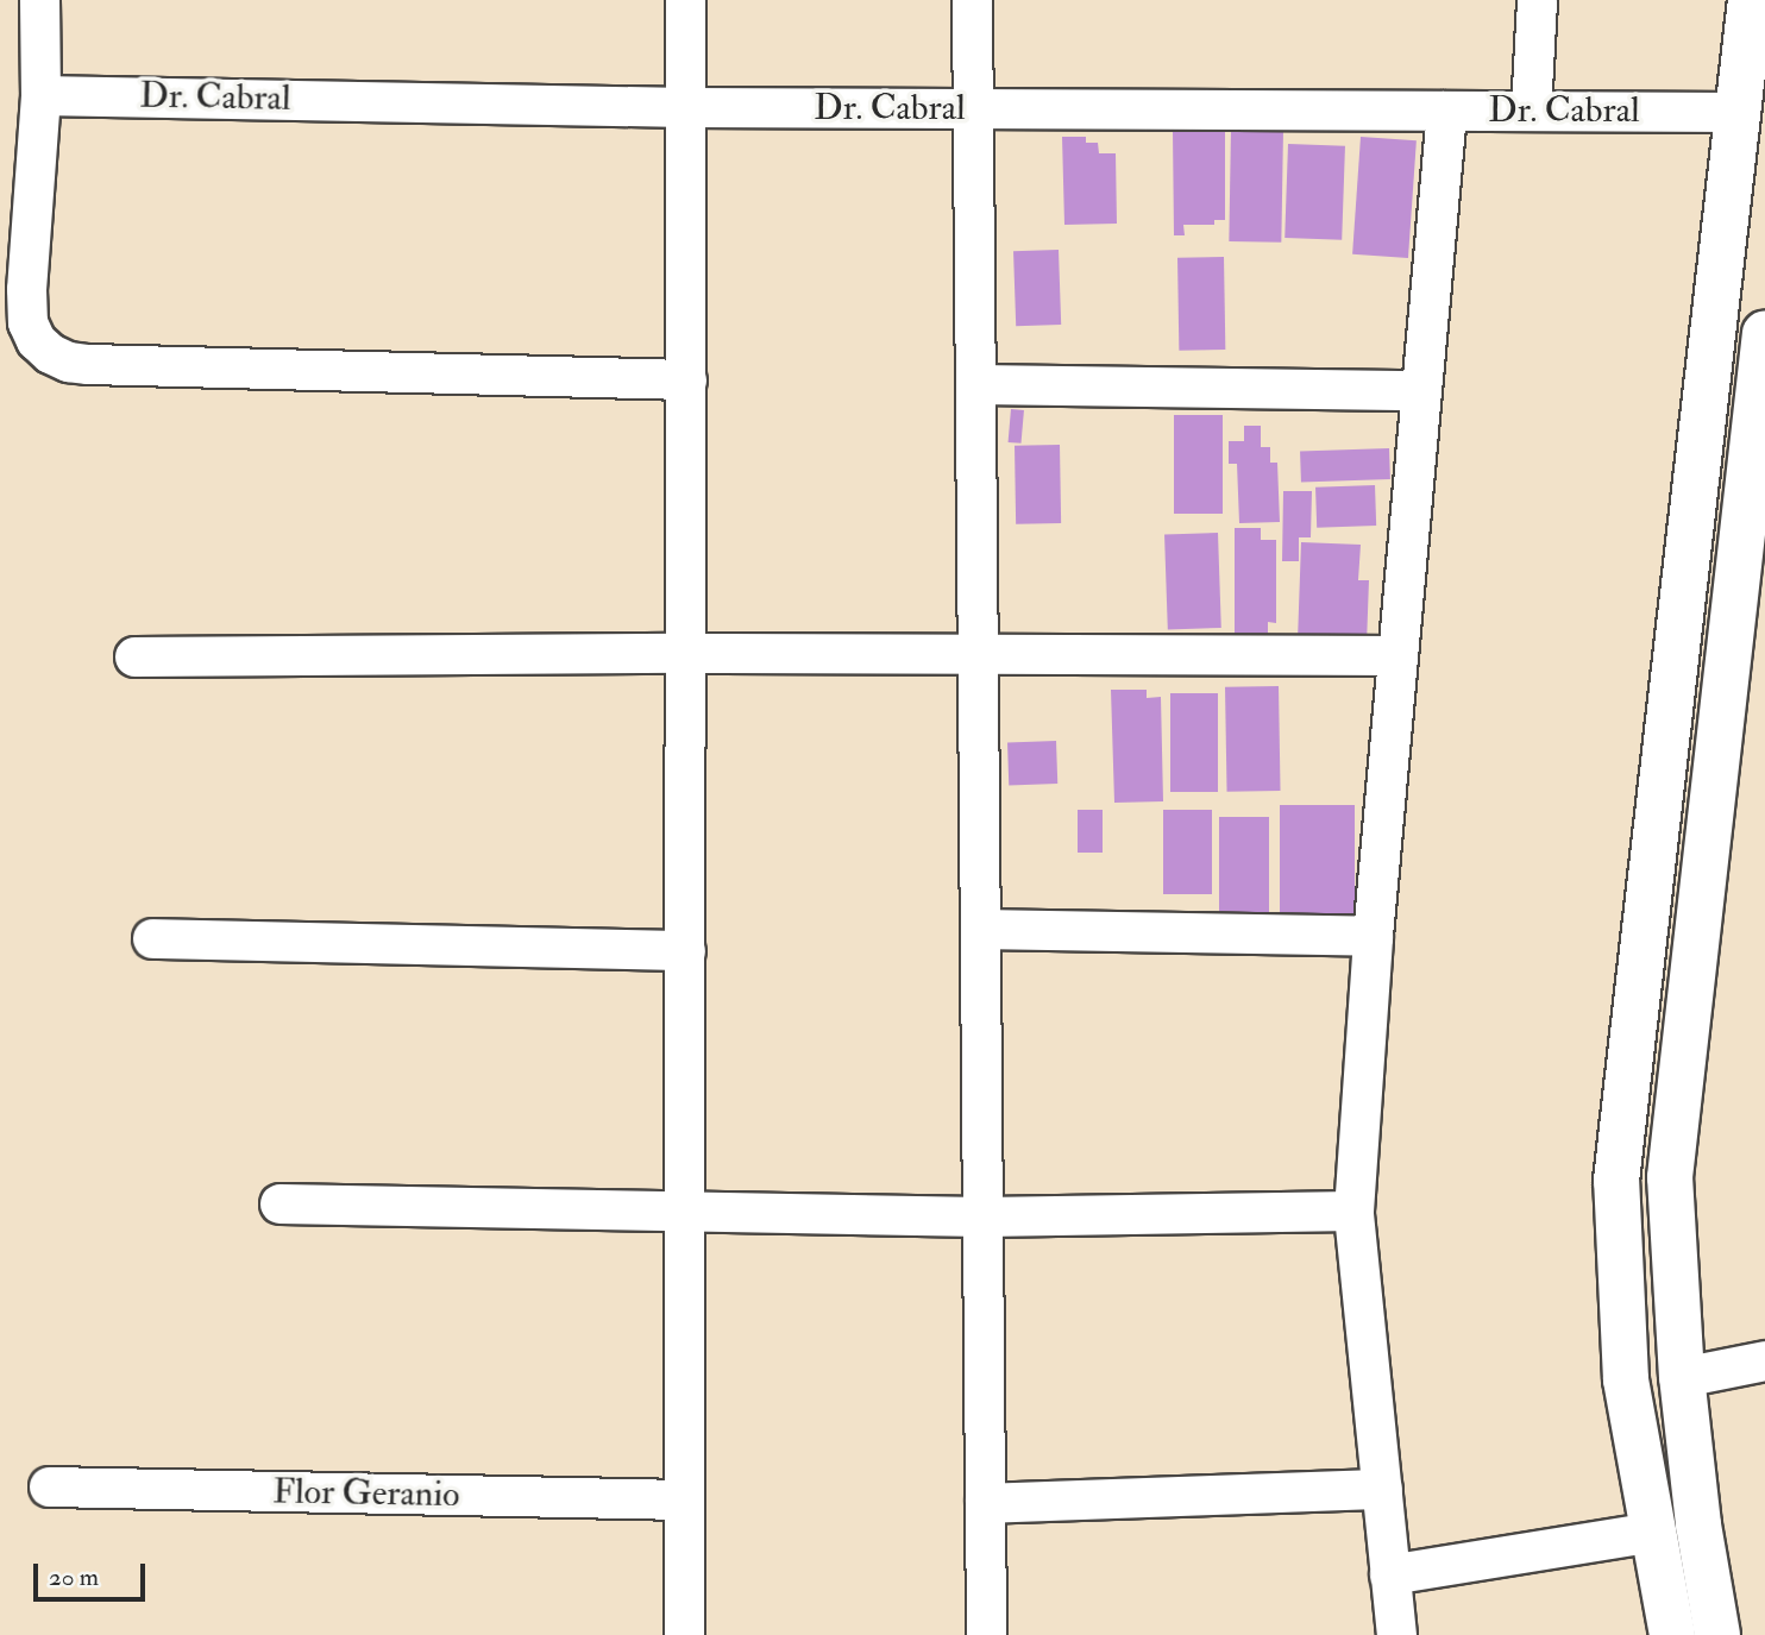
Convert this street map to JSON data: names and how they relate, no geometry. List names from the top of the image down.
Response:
{
  "streets": {
    "street": ["Dr. Cabral", "Flor Geranio"]
  },
  "scale_bar": "20 m"
}
